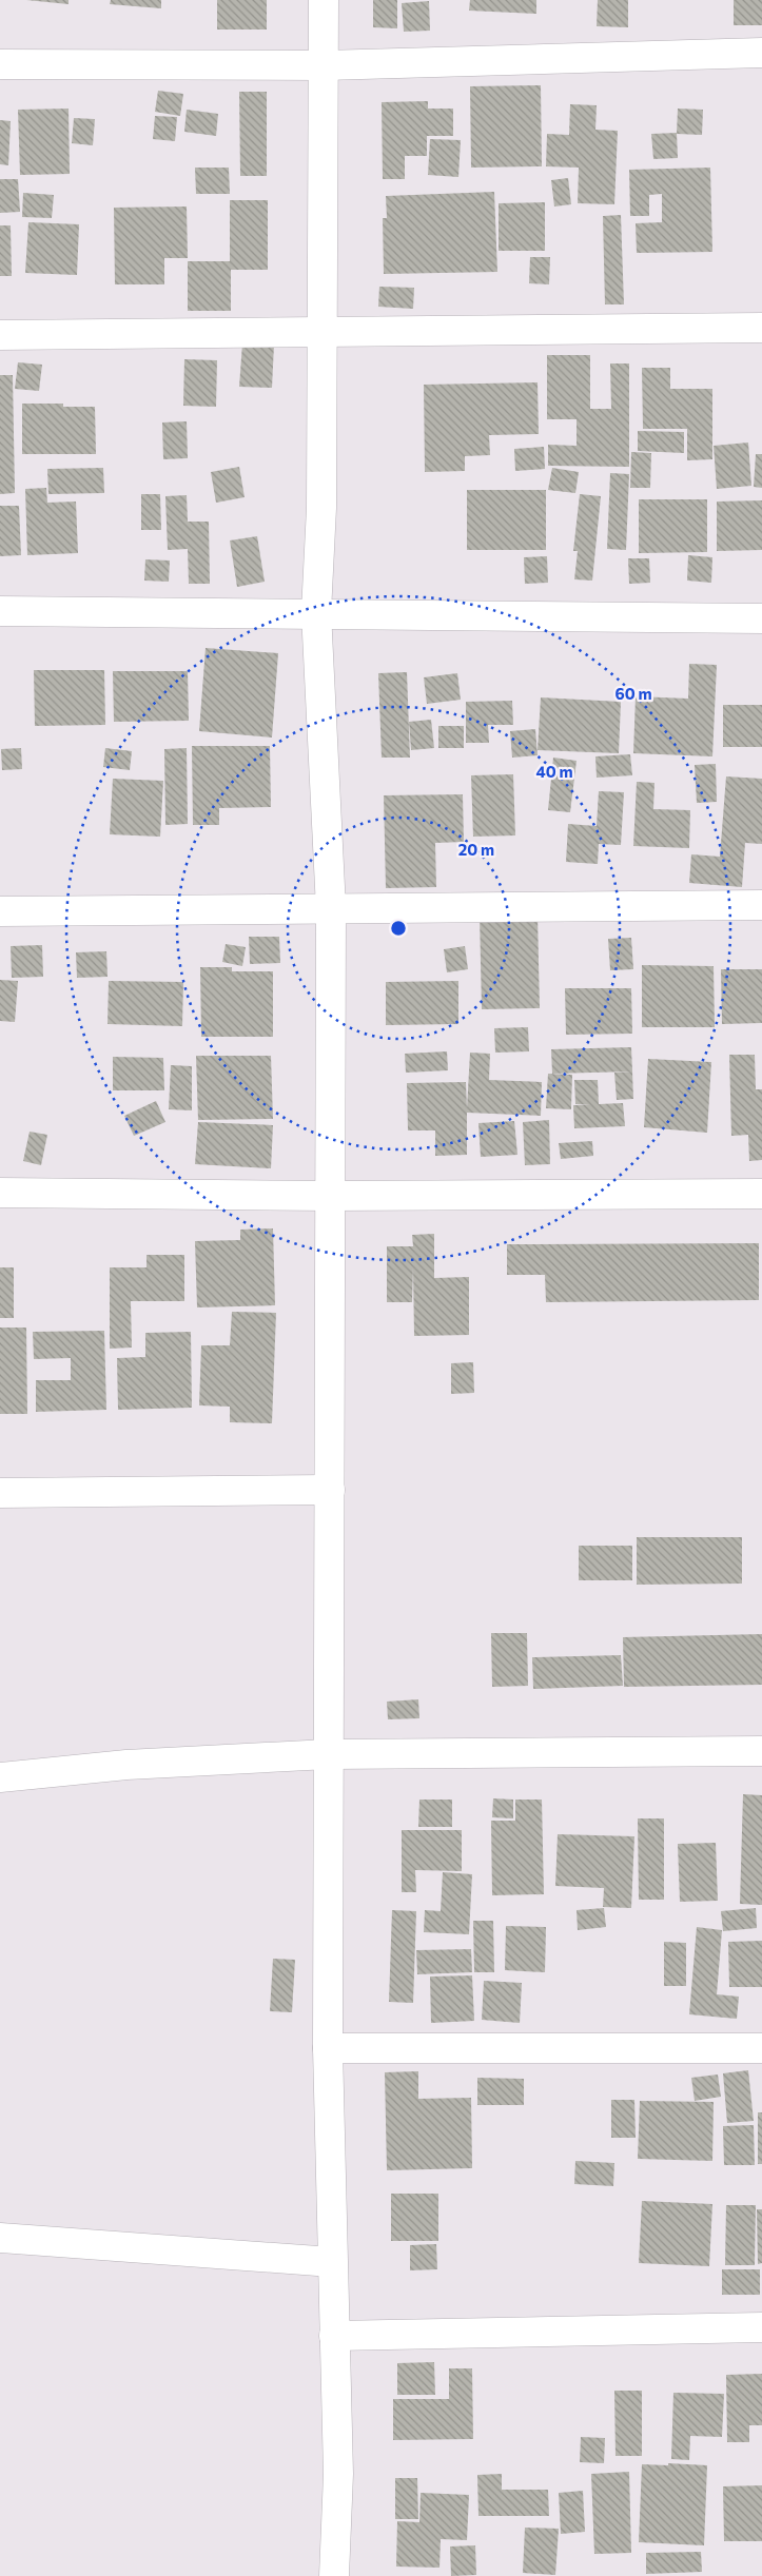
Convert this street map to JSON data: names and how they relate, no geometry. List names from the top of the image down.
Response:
{
  "rings": ["60 m", "40 m", "20 m"]
}
